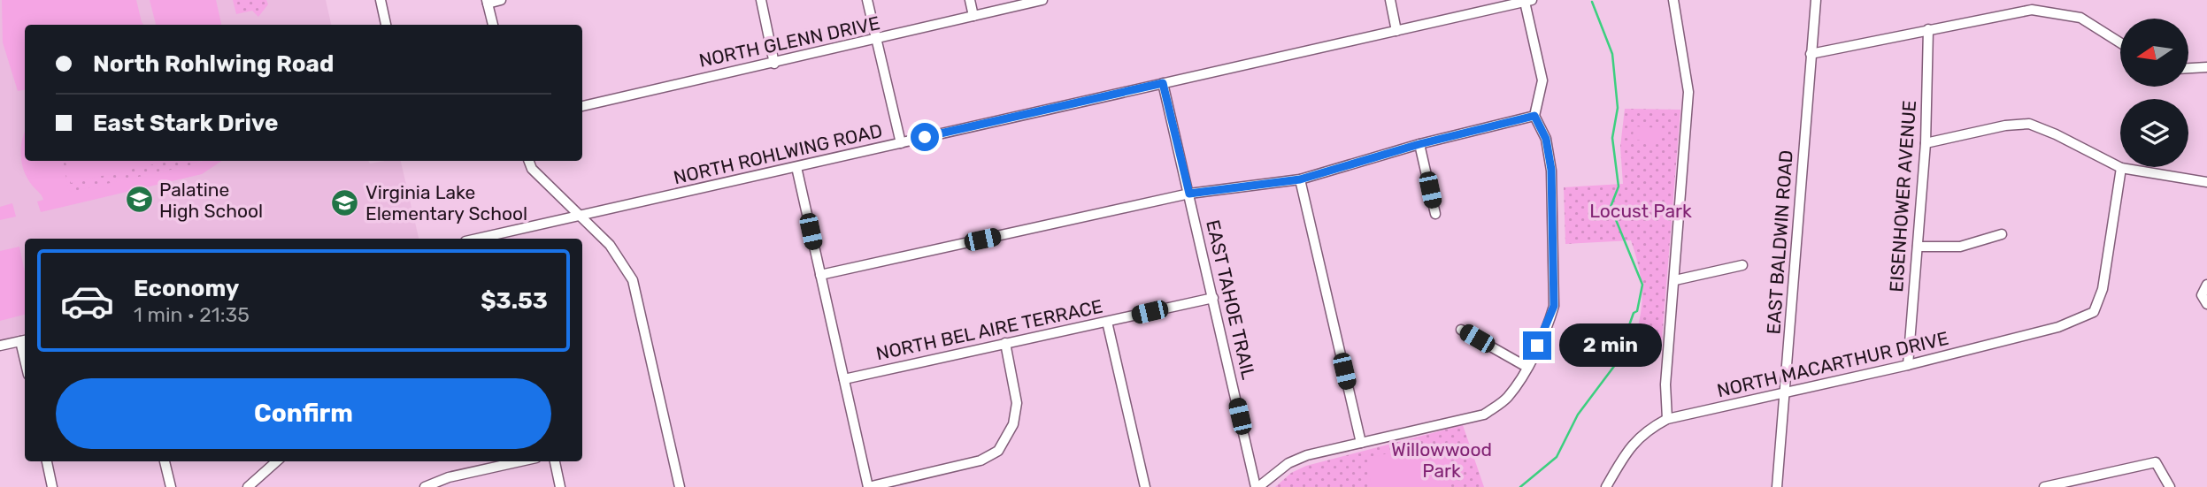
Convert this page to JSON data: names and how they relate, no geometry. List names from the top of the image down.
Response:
{
  "streets": {
    "street": [
      "NORTH GLENN DRIVE",
      "NORTH ROHLWING ROAD",
      "EISENHOWER AVENUE",
      "EAST BALDWIN ROAD",
      "EAST TAHOE TRAIL",
      "NORTH BEL AIRE TERRACE",
      "NORTH MACARTHUR DRIVE"
    ]
  },
  "crossings": [
    ["NORTH ROHLWING ROAD", "EAST TAHOE TRAIL"],
    ["EISENHOWER AVENUE", "NORTH MACARTHUR DRIVE"],
    ["EAST BALDWIN ROAD", "NORTH MACARTHUR DRIVE"],
    ["EAST TAHOE TRAIL", "NORTH BEL AIRE TERRACE"]
  ],
  "parks": ["Locust Park", "Willowwood Park"],
  "places": {
    "school or university": ["Palatine High School", "Virginia Lake Elementary School"]
  },
  "north": "left",
  "page": {
    "banner": ["North Rohlwing Road", "East Stark Drive"],
    "list": [
      {
        "name": "Economy",
        "note": "1 min · 21:35",
        "value": "$3.53"
      }
    ],
    "bubble": "2 min",
    "buttons": "Confirm"
  }
}
